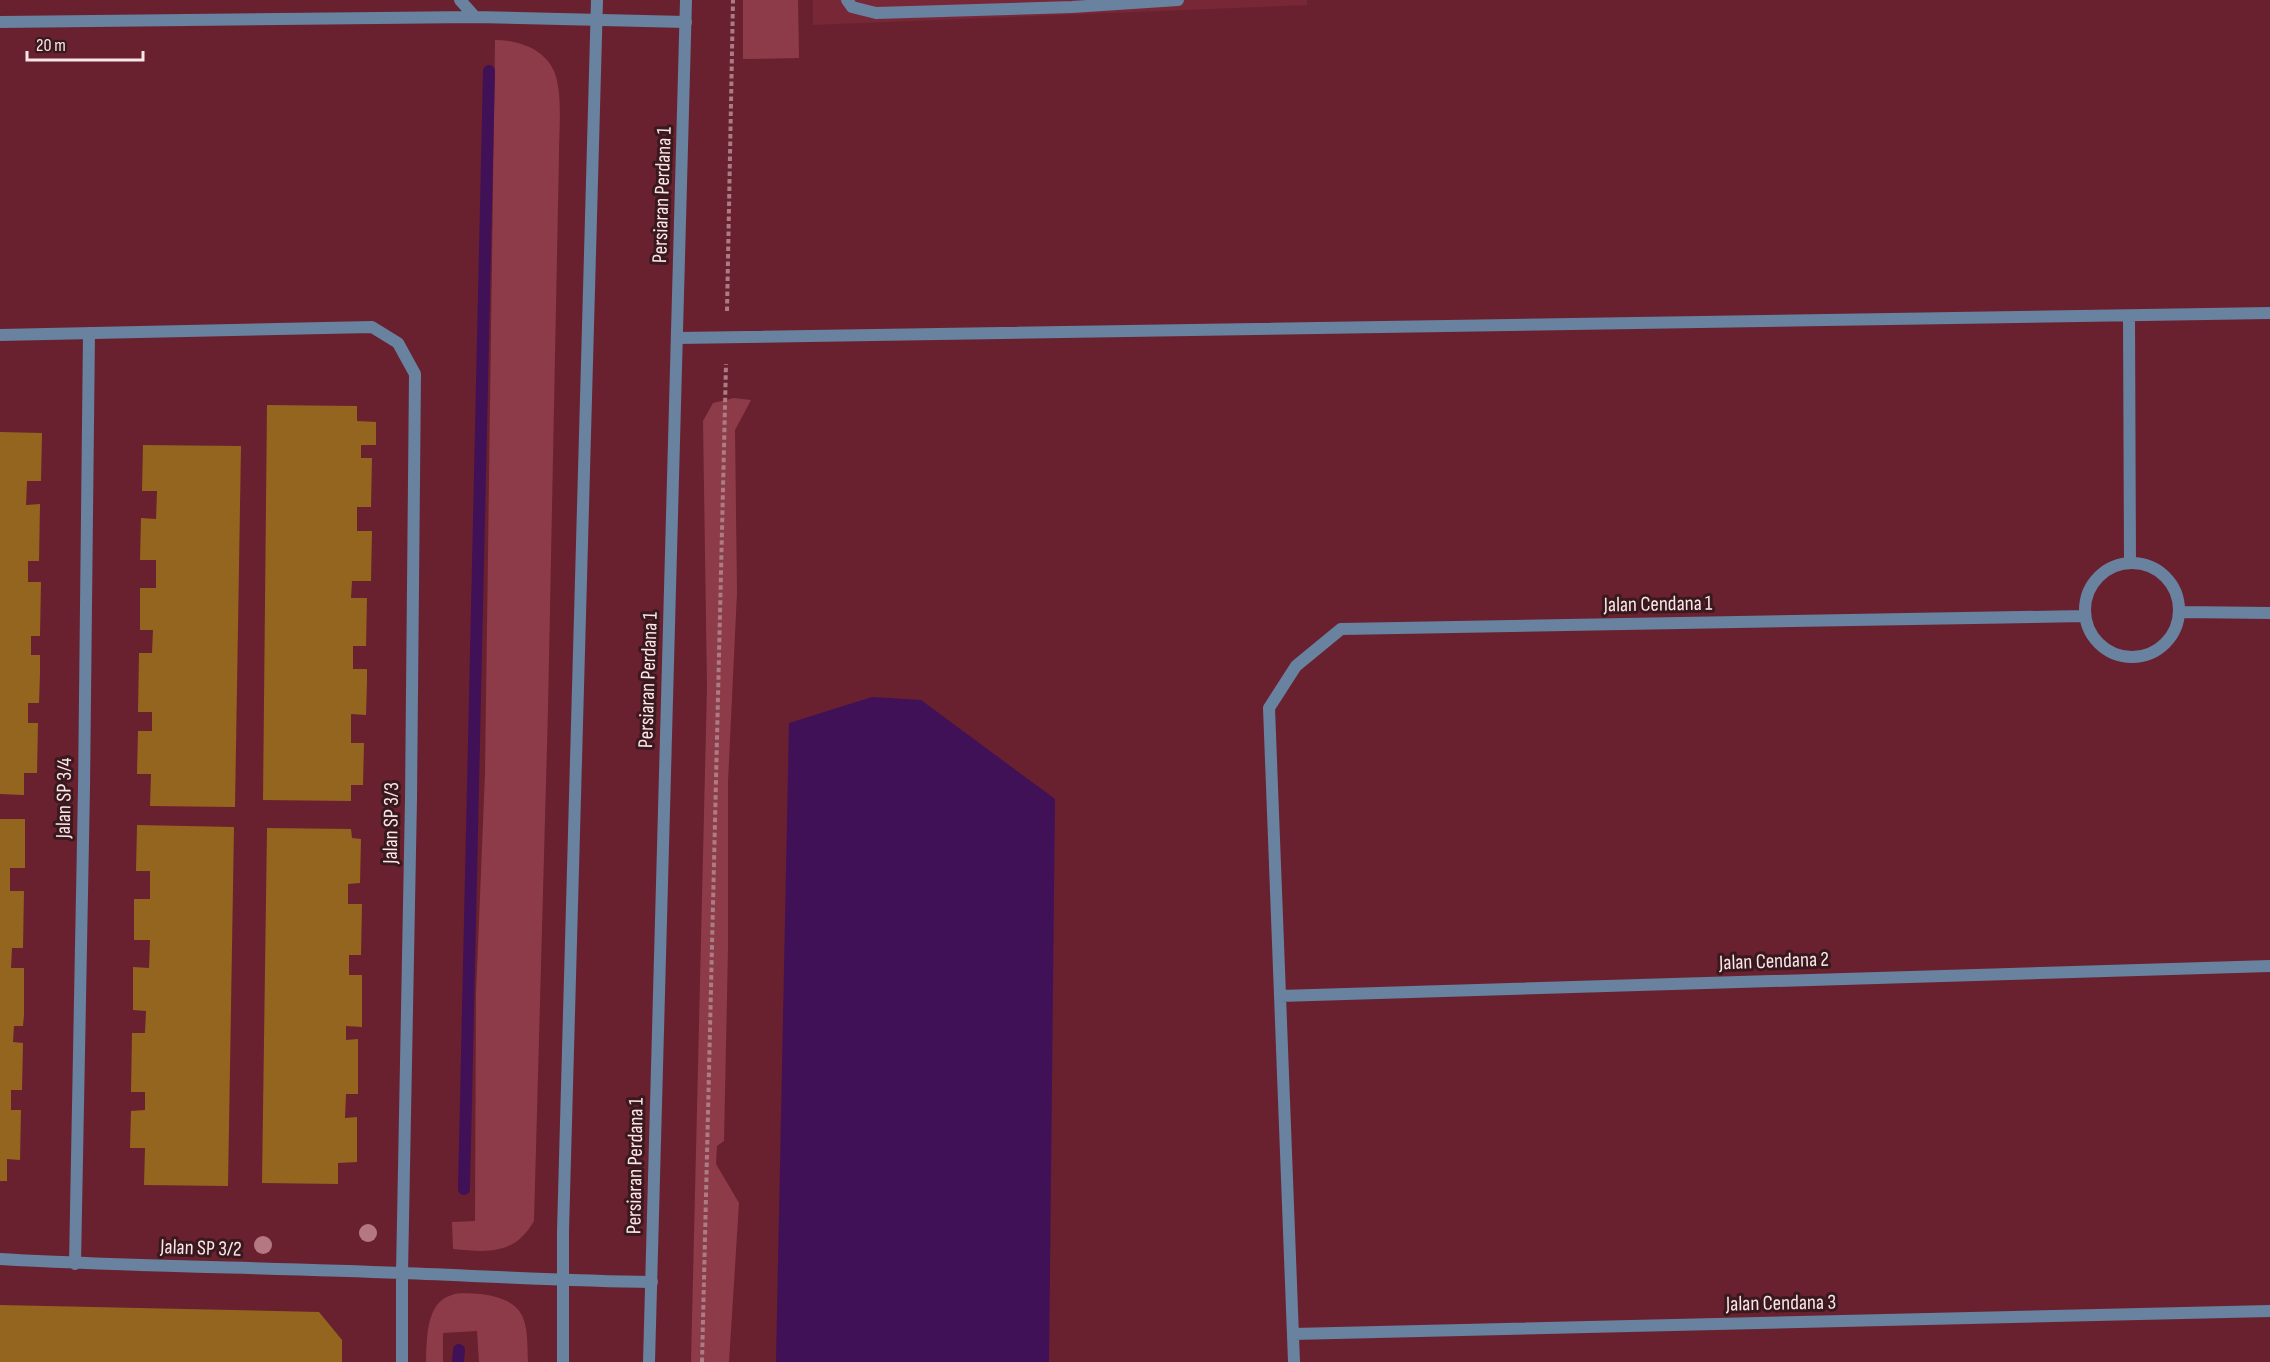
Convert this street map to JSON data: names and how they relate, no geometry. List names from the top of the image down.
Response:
{
  "streets": {
    "street": [
      "Persiaran Perdana 1",
      "Jalan Cendana 1",
      "Jalan SP 3/4",
      "Jalan SP 3/3",
      "Jalan Cendana 2",
      "Jalan SP 3/2",
      "Jalan Cendana 3"
    ]
  },
  "crossings": [
    ["Persiaran Perdana 1", "Jalan SP 3/2"],
    ["Jalan Cendana 1", "Jalan Cendana 2"],
    ["Jalan SP 3/4", "Jalan SP 3/3"],
    ["Jalan SP 3/4", "Jalan SP 3/2"],
    ["Jalan SP 3/3", "Jalan SP 3/2"]
  ],
  "scale_bar": "20 m"
}
